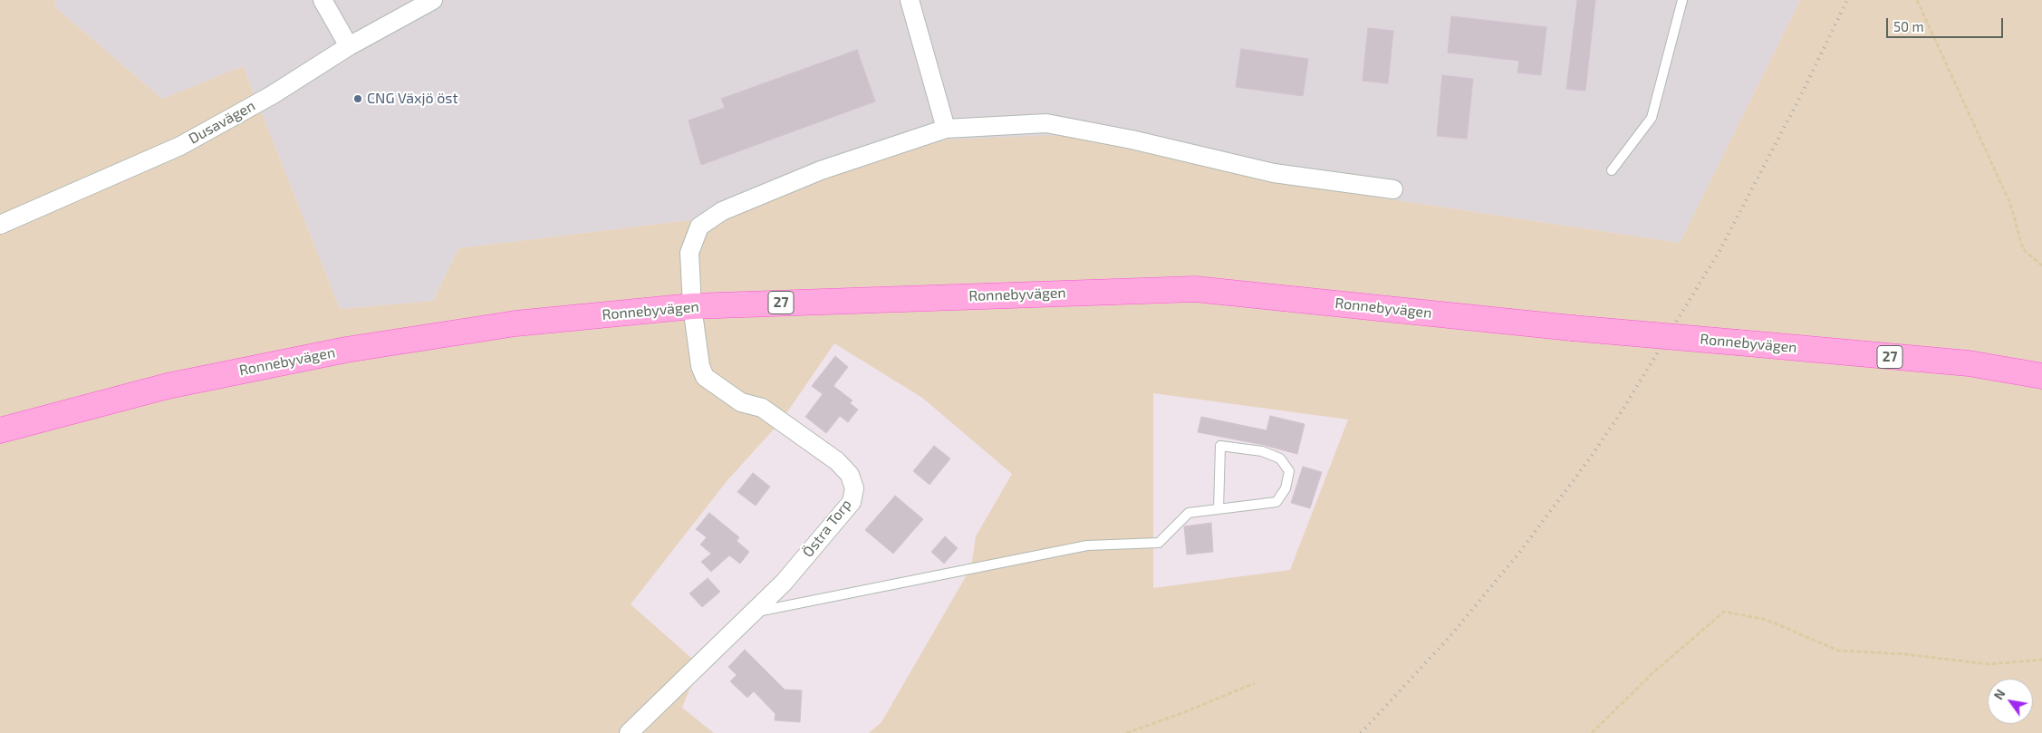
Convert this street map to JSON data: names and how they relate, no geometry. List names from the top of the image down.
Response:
{
  "streets": {
    "main road": ["Ronnebyvägen", "27"],
    "street": ["Dusavägen", "Östra Torp"]
  },
  "crossings": [
    ["Ronnebyvägen", "Östra Torp"]
  ],
  "places": ["CNG Växjö öst"],
  "scale_bar": "50 m",
  "north": "top left"
}
